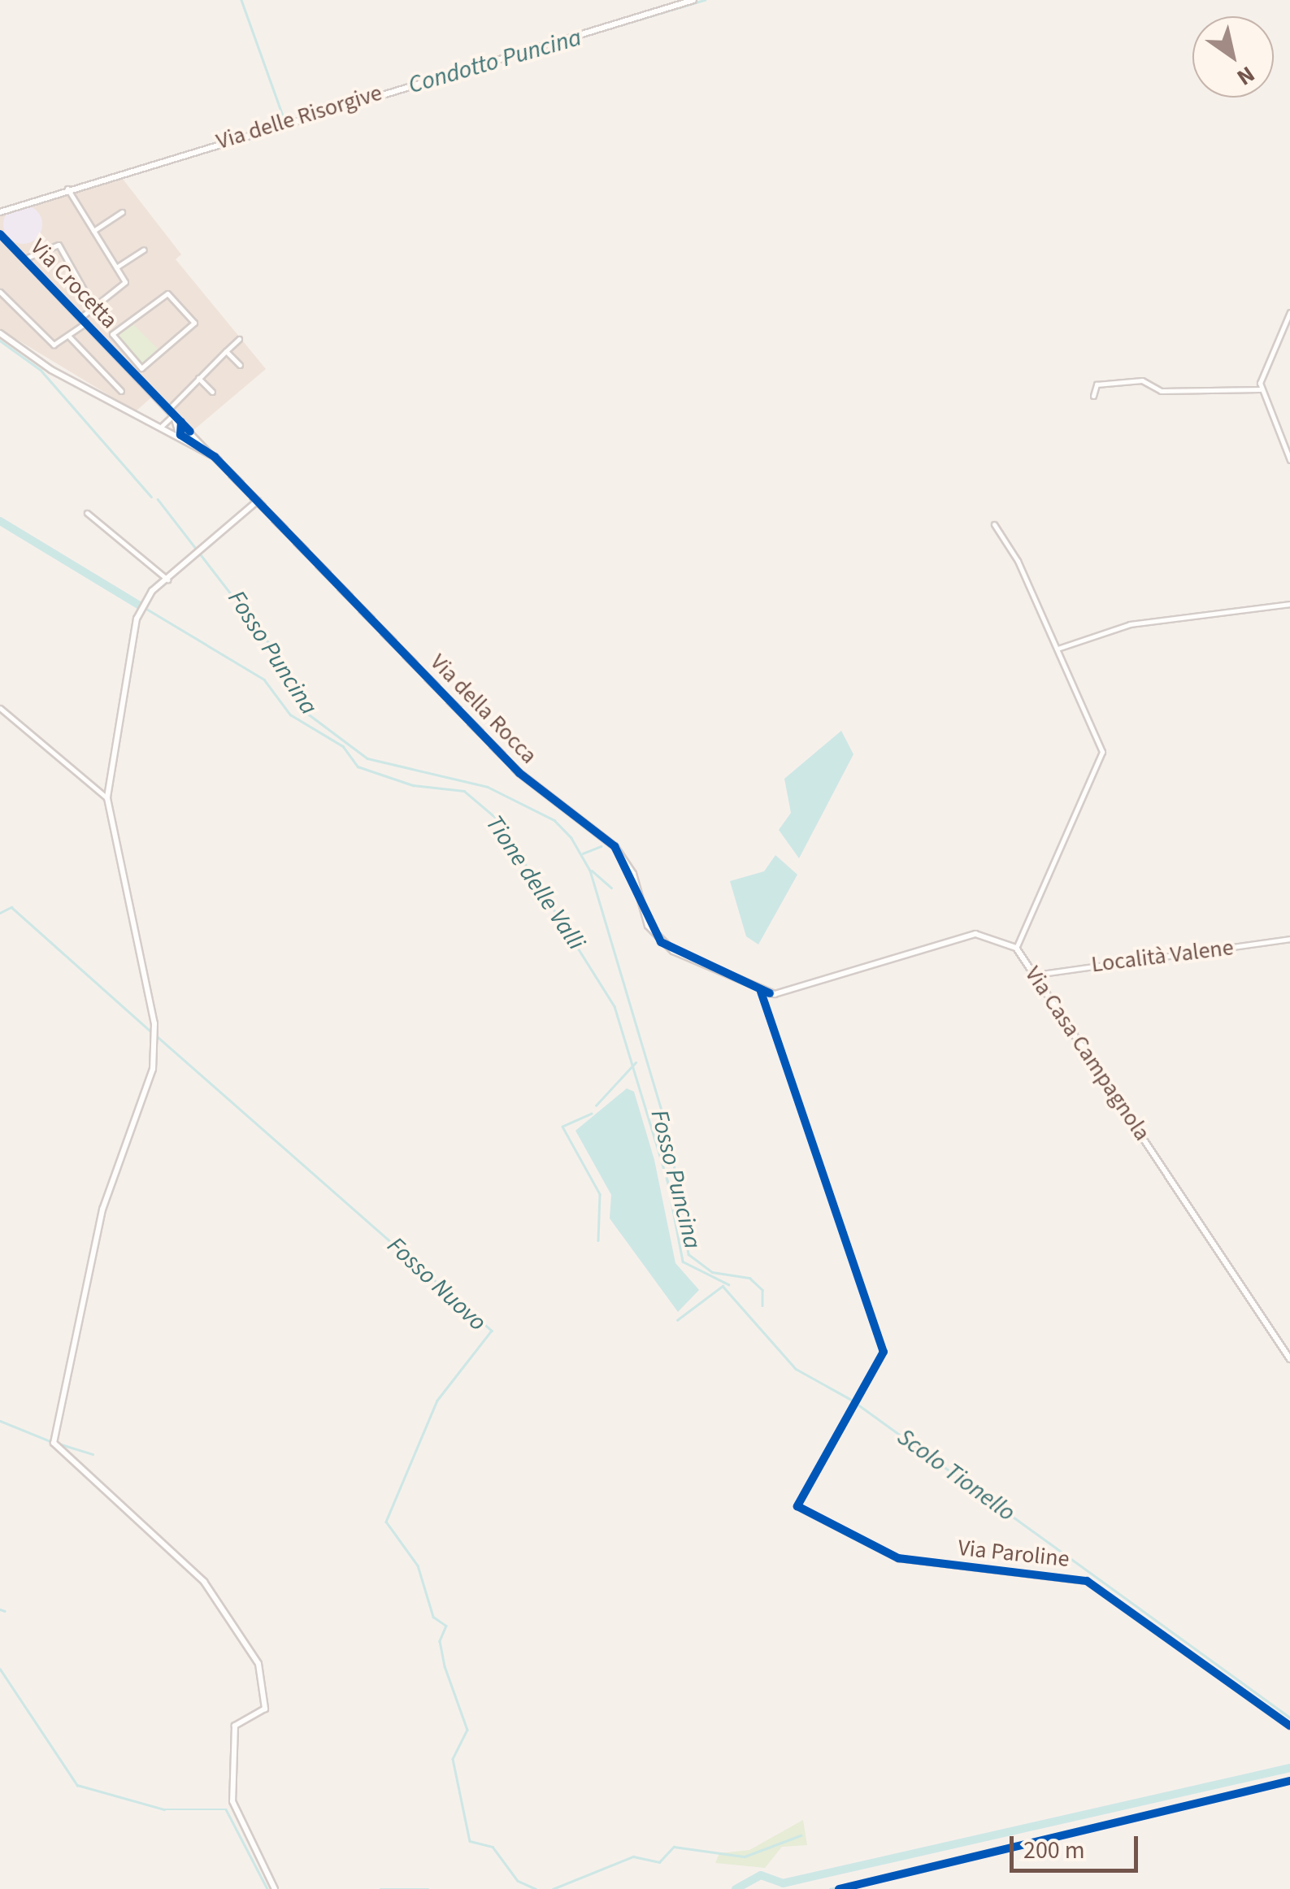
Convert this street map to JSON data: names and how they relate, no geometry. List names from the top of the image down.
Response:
{
  "streets": {
    "street": [
      "Via delle Risorgive",
      "Via Crocetta",
      "Via della Rocca",
      "Località Valene",
      "Via Casa Campagnola",
      "Via Paroline"
    ]
  },
  "crossings": [
    ["Via Crocetta", "Via della Rocca"],
    ["Via della Rocca", "Via Casa Campagnola"],
    ["Località Valene", "Via Casa Campagnola"]
  ],
  "water": [
    "Condotto Puncina",
    "Fosso Puncina",
    "Tione delle Valli",
    "Fosso Nuovo",
    "Scolo Tionello"
  ],
  "scale_bar": "200 m",
  "north": "bottom right"
}
